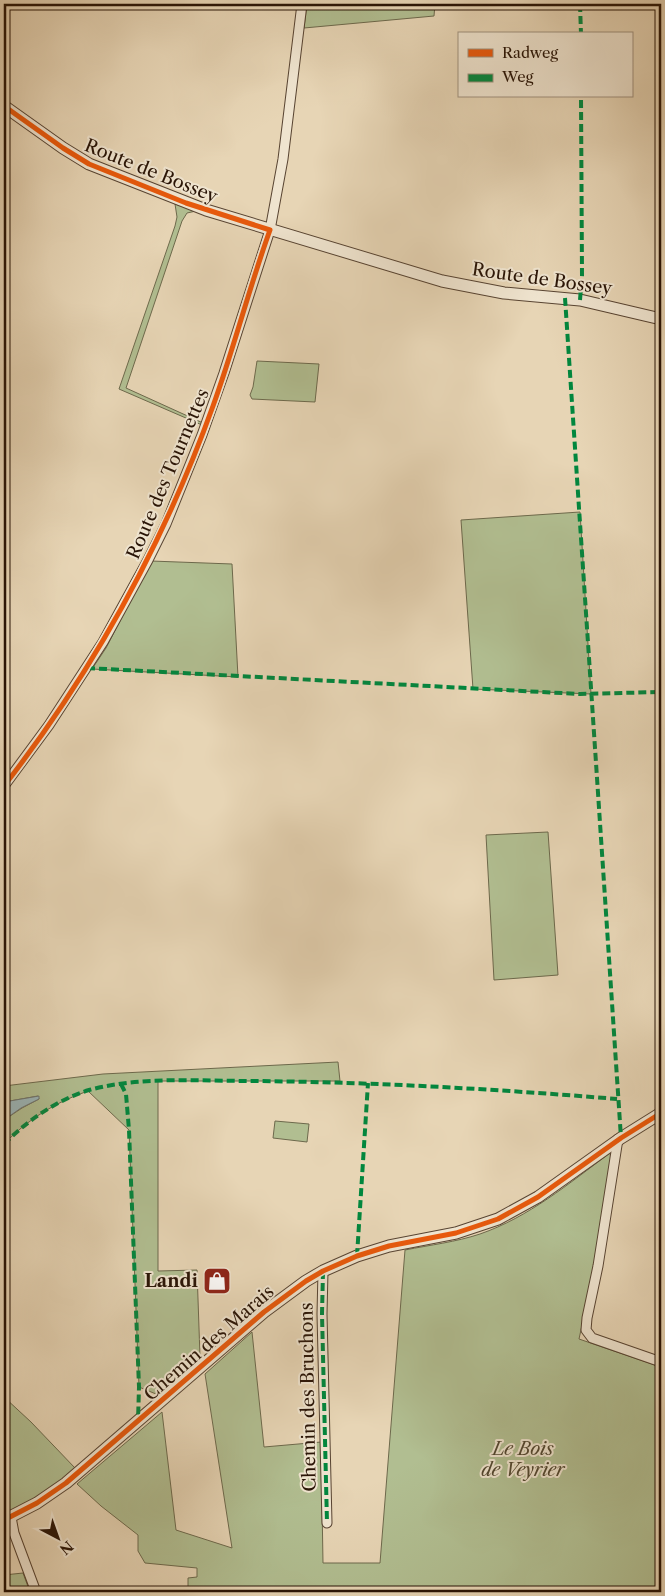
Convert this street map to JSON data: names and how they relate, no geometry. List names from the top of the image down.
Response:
{
  "streets": {
    "street": [
      "Route de Bossey",
      "Route des Tournettes",
      "Chemin des Marais",
      "Chemin des Bruchons"
    ]
  },
  "crossings": [
    ["Route de Bossey", "Route des Tournettes"],
    ["Chemin des Marais", "Chemin des Bruchons"]
  ],
  "parks": ["Le Bois de Veyrier"],
  "places": {
    "shop": ["Landi"]
  },
  "legend": ["Radweg", "Weg"],
  "north": "bottom right"
}
